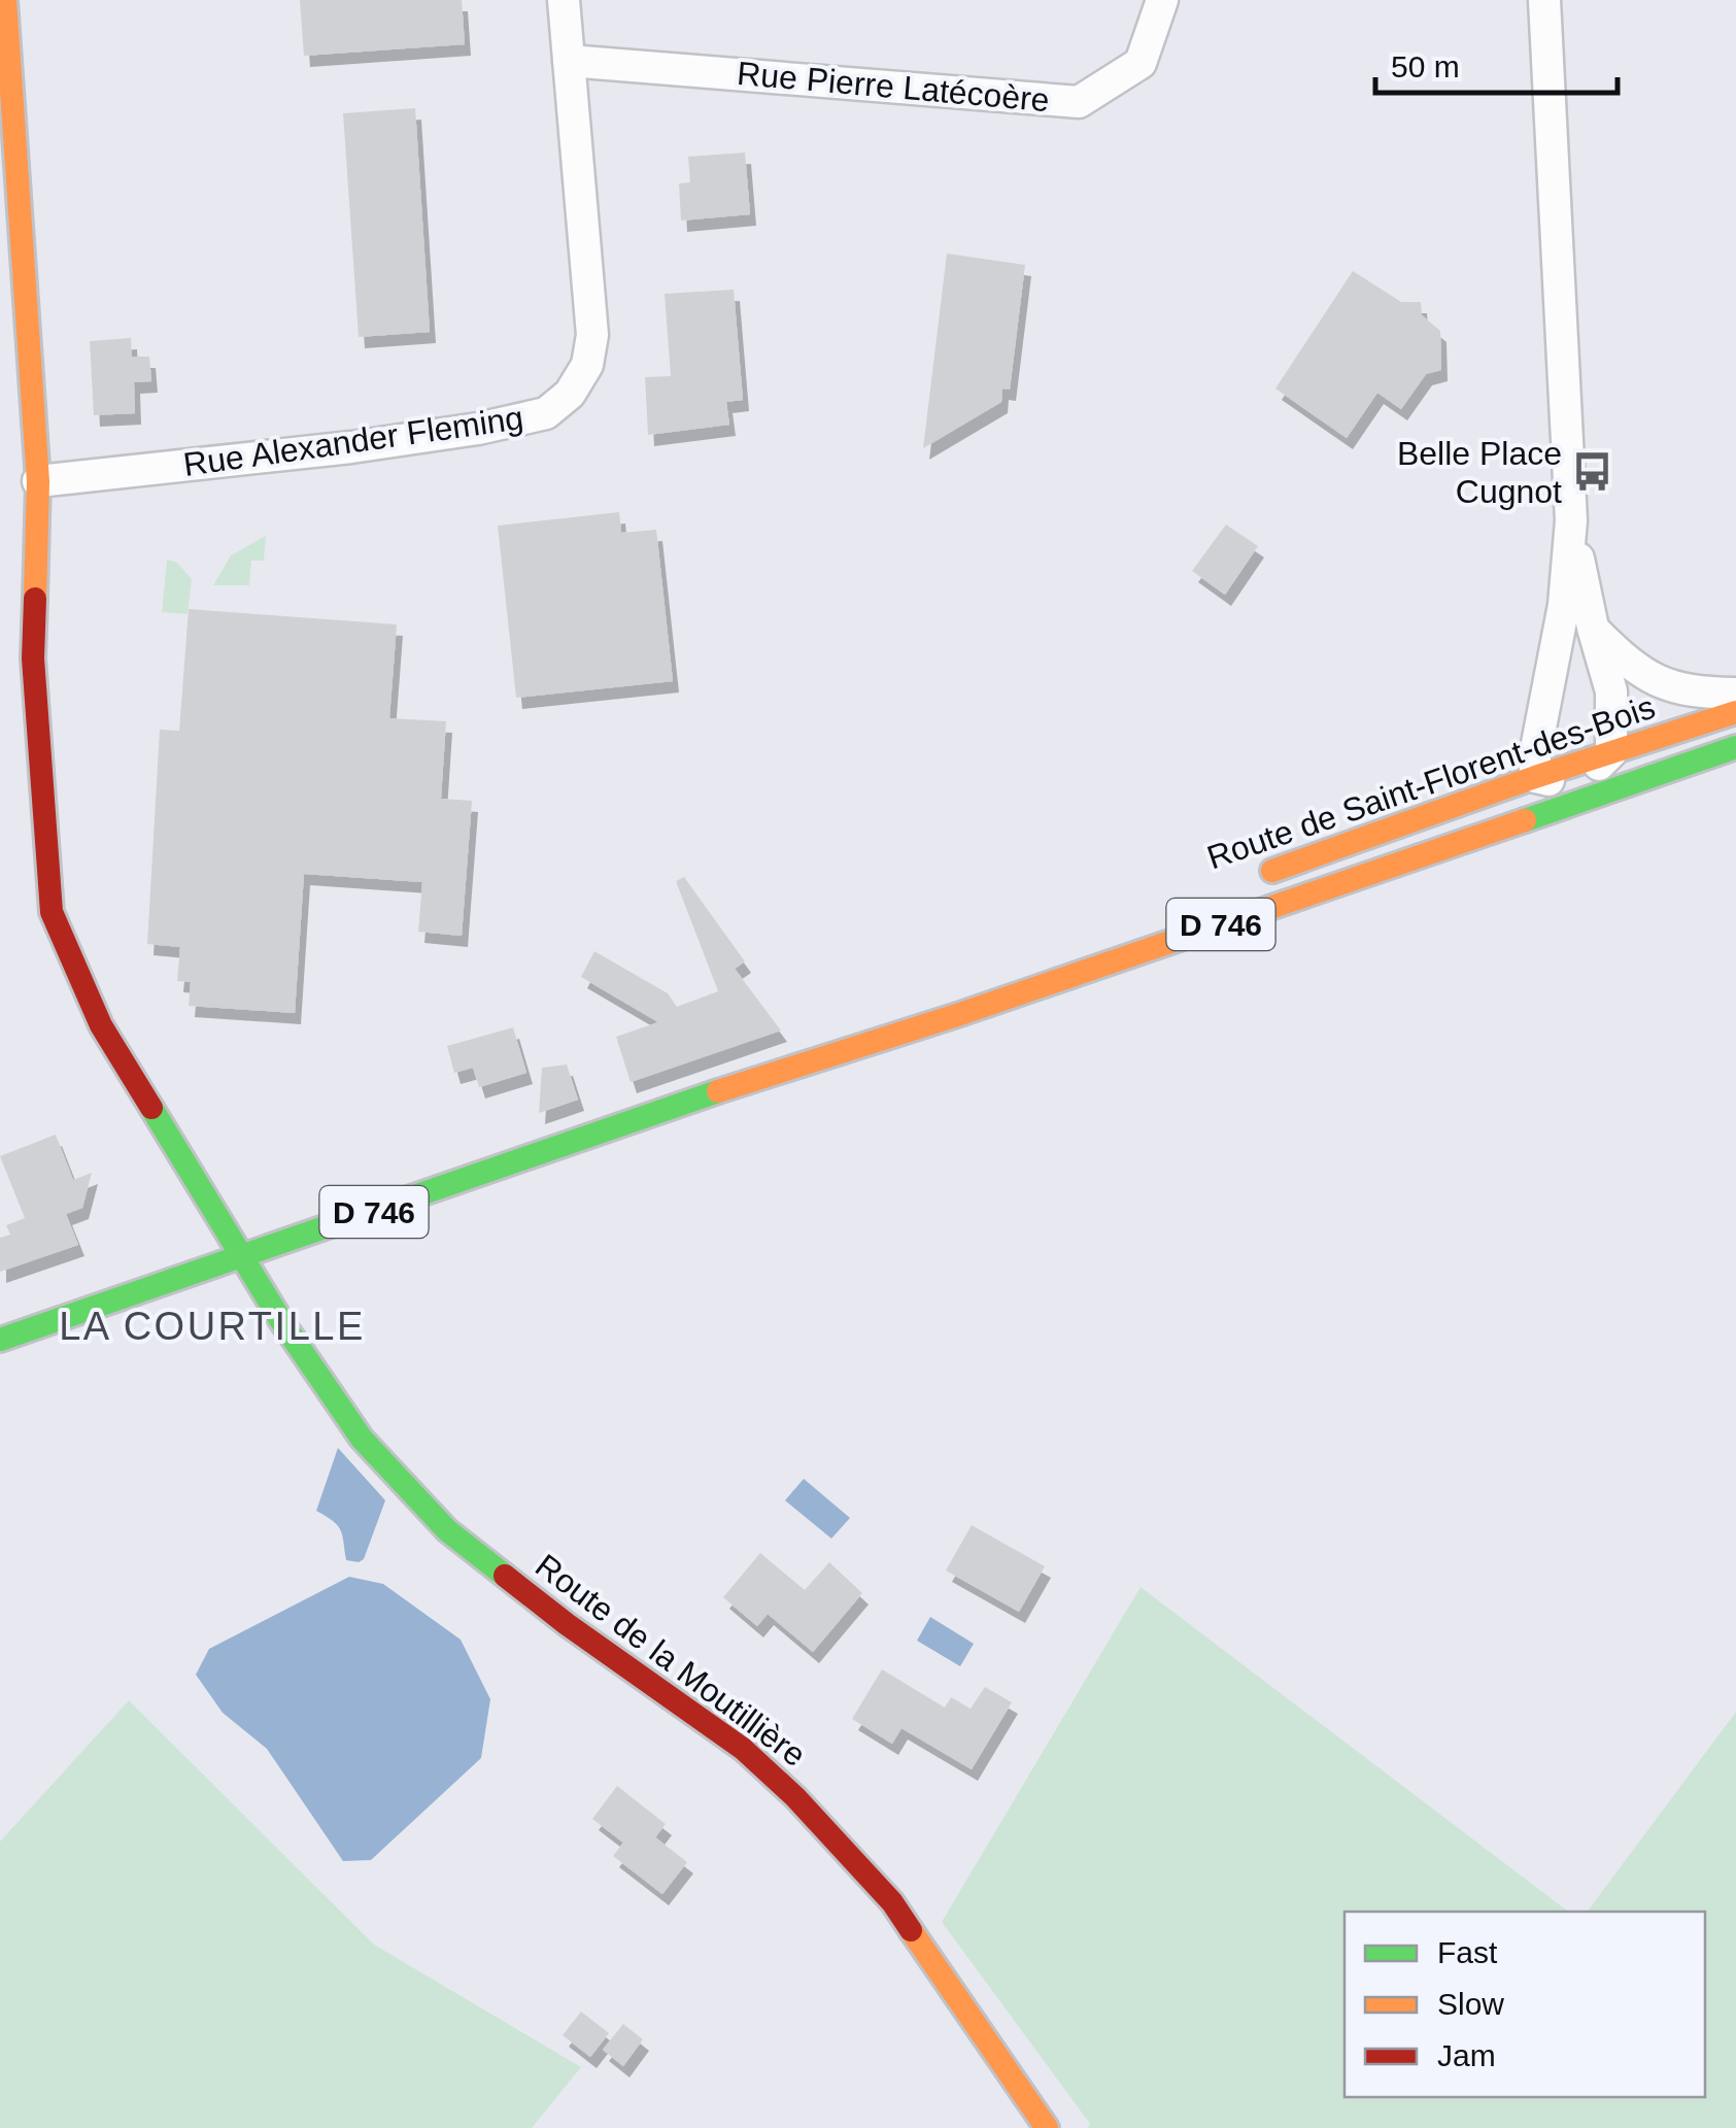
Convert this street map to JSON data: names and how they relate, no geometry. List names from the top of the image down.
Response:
{
  "streets": {
    "main road": ["Route de Saint-Florent-des-Bois", "D 746", "Route de la Moutillière"],
    "street": ["Rue Pierre Latécoère", "Rue Alexander Fleming"]
  },
  "crossings": [
    ["Rue Pierre Latécoère", "Rue Alexander Fleming"],
    ["Rue Alexander Fleming", "Route de la Moutillière"],
    ["Route de Saint-Florent-des-Bois", "Route de la Moutillière"]
  ],
  "districts": ["LA COURTILLE"],
  "places": {
    "bus stop": ["Belle Place Cugnot"]
  },
  "legend": ["Fast", "Slow", "Jam"],
  "scale_bar": "50 m"
}
